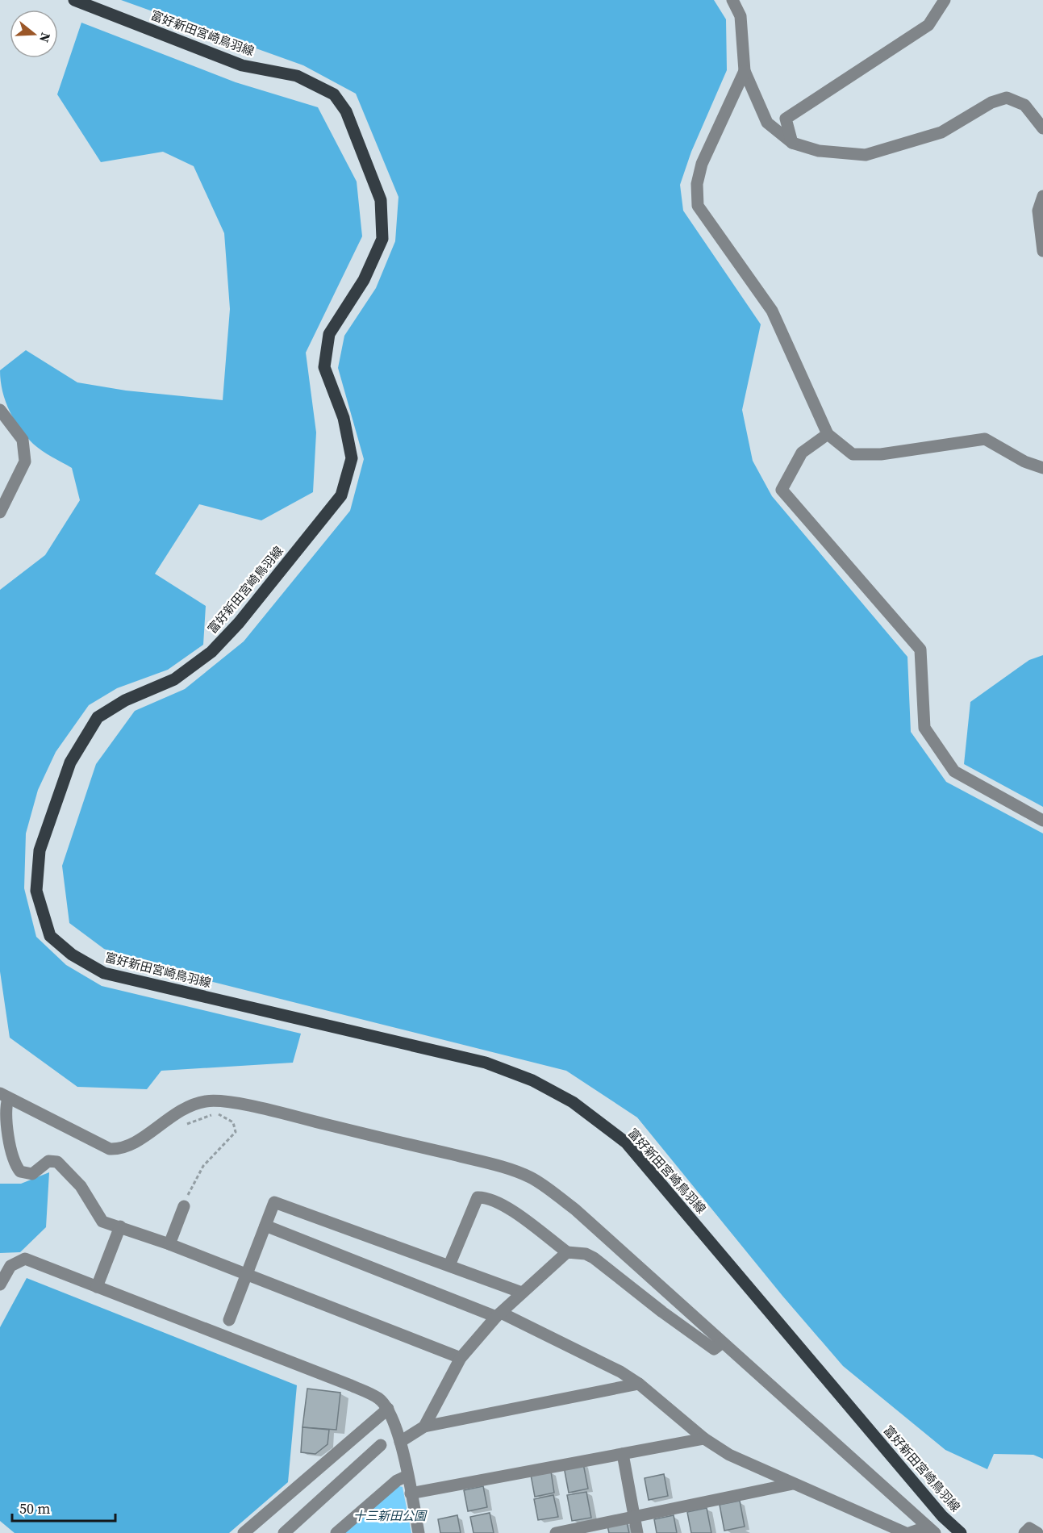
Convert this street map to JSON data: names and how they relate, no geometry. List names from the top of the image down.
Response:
{
  "streets": {
    "main road": ["富好新田宮崎鳥羽線"]
  },
  "parks": ["十三新田公園"],
  "scale_bar": "50 m",
  "north": "right"
}
